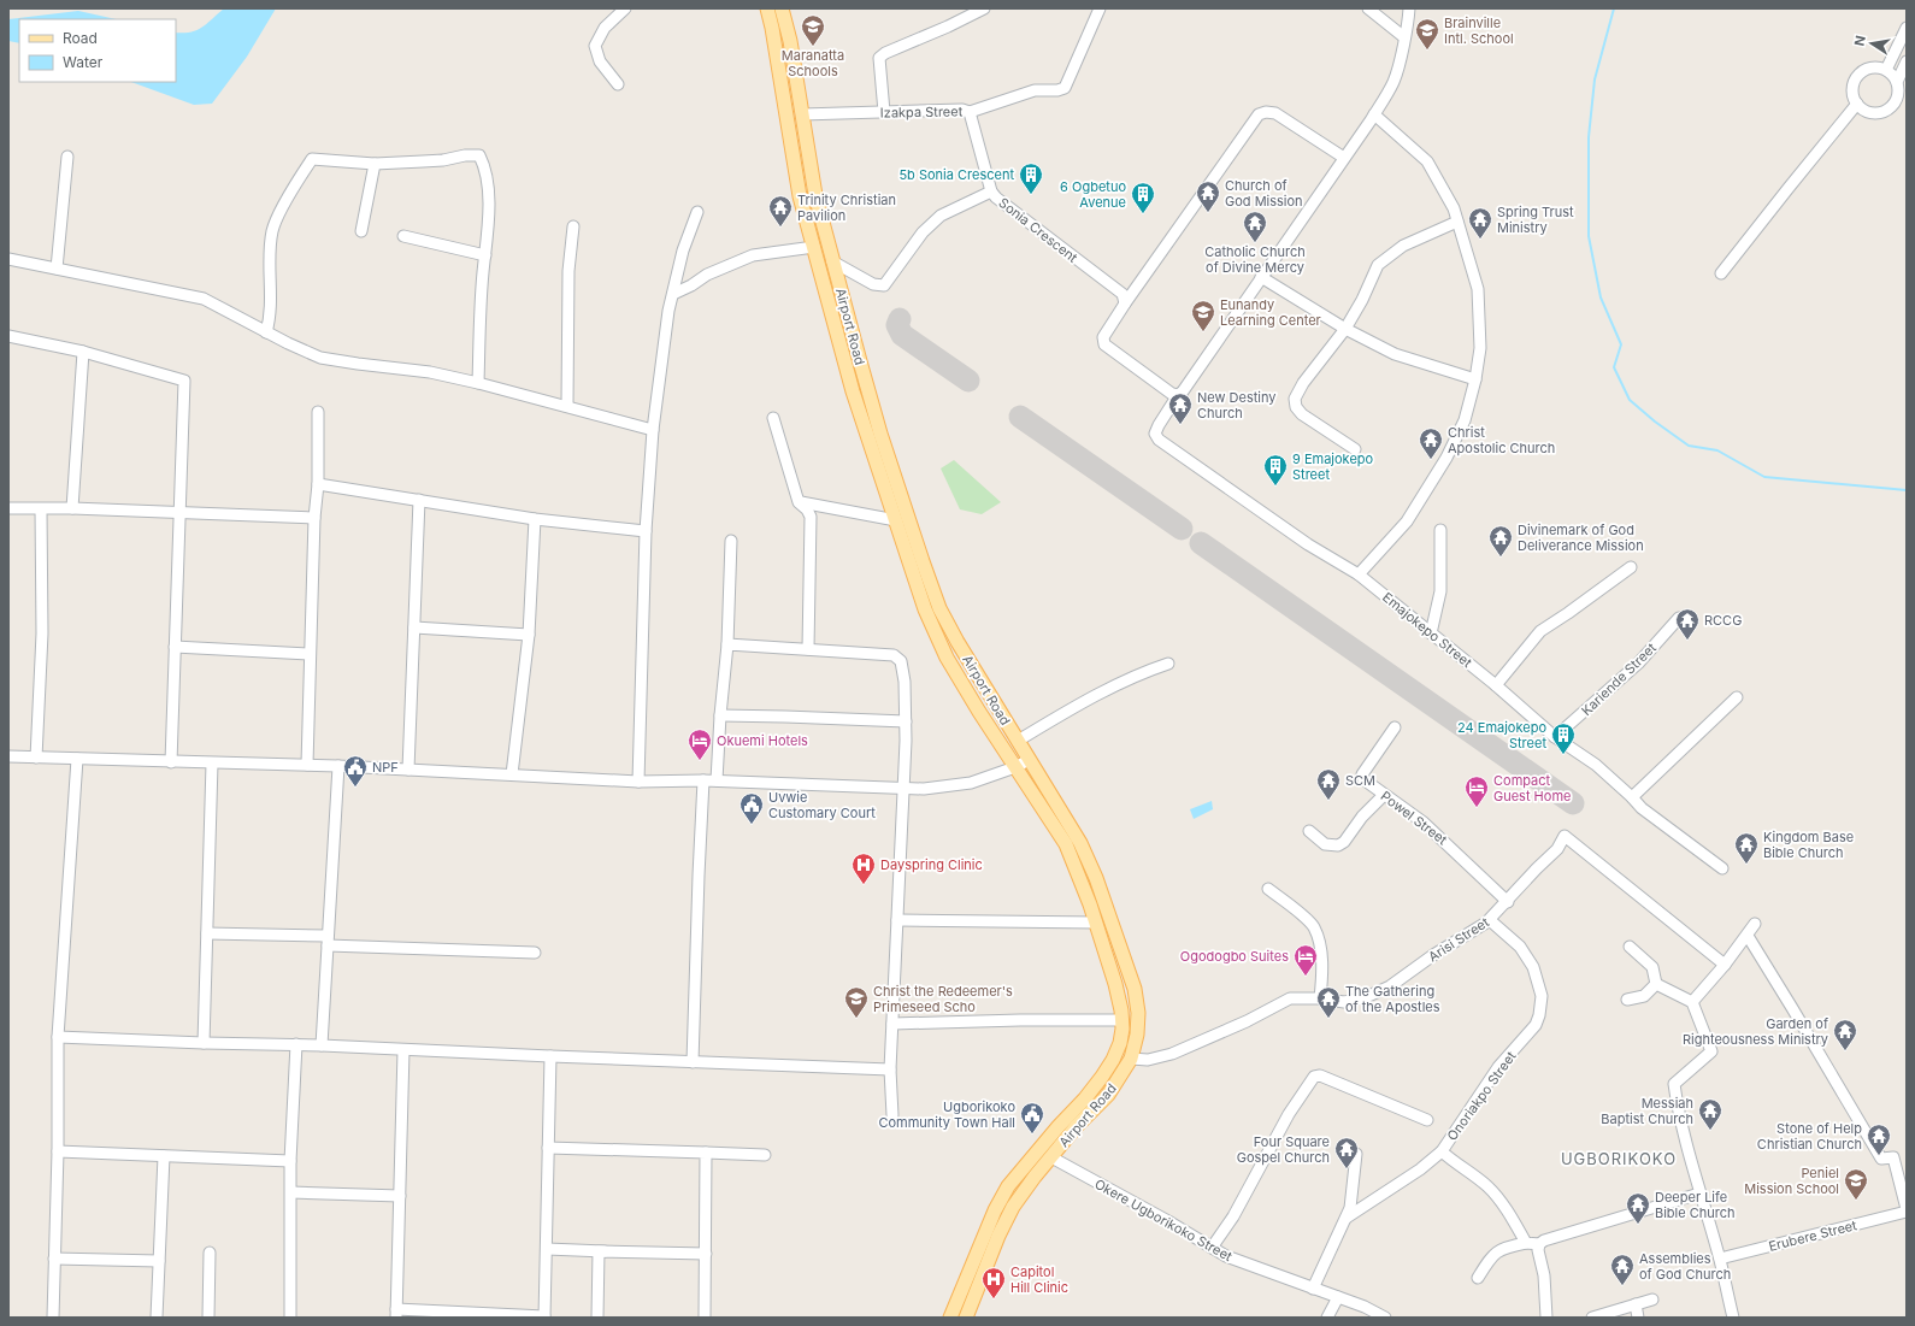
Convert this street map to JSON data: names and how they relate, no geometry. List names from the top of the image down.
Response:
{
  "streets": {
    "main road": ["Airport Road"],
    "street": [
      "Izakpa Street",
      "Sonia Crescent",
      "Emajokepo Street",
      "Kariende Street",
      "Powel Street",
      "Arisi Street",
      "Onoriakpo Street",
      "Okere Ugborikoko Street",
      "Erubere Street"
    ]
  },
  "crossings": [
    ["Izakpa Street", "Sonia Crescent"],
    ["Izakpa Street", "Airport Road"],
    ["Airport Road", "Arisi Street"],
    ["Airport Road", "Okere Ugborikoko Street"],
    ["Emajokepo Street", "Kariende Street"],
    ["Powel Street", "Arisi Street"],
    ["Arisi Street", "Onoriakpo Street"]
  ],
  "districts": ["UGBORIKOKO"],
  "places": {
    "school or university": [
      "Maranatta Schools",
      "Brainville Intl. School",
      "Eunandy Learning Center",
      "Christ the Redeemer's Primeseed Scho",
      "Peniel Mission School"
    ],
    "building": [
      "5b Sonia Crescent",
      "6 Ogbetuo Avenue",
      "9 Emajokepo Street",
      "24 Emajokepo Street"
    ],
    "temple": [
      "Church of God Mission",
      "Trinity Christian Pavilion",
      "Spring Trust Ministry",
      "Catholic Church of Divine Mercy",
      "New Destiny Church",
      "Christ Apostolic Church",
      "Divinemark of God Deliverance Mission",
      "RCCG",
      "SCM",
      "Kingdom Base Bible Church",
      "The Gathering of the Apostles",
      "Garden of Righteousness Ministry",
      "Messiah Baptist Church",
      "Stone of Help Christian Church",
      "Four Square Gospel Church",
      "Deeper Life Bible Church",
      "Assemblies of God Church"
    ],
    "hotel": ["Okuemi Hotels", "Compact Guest Home", "Ogodogbo Suites"],
    "public building": ["NPF", "Uvwie Customary Court", "Ugborikoko Community Town Hall"],
    "hospital": ["Dayspring Clinic", "Capitol Hill Clinic"]
  },
  "legend": ["Road", "Water"],
  "north": "left"
}
